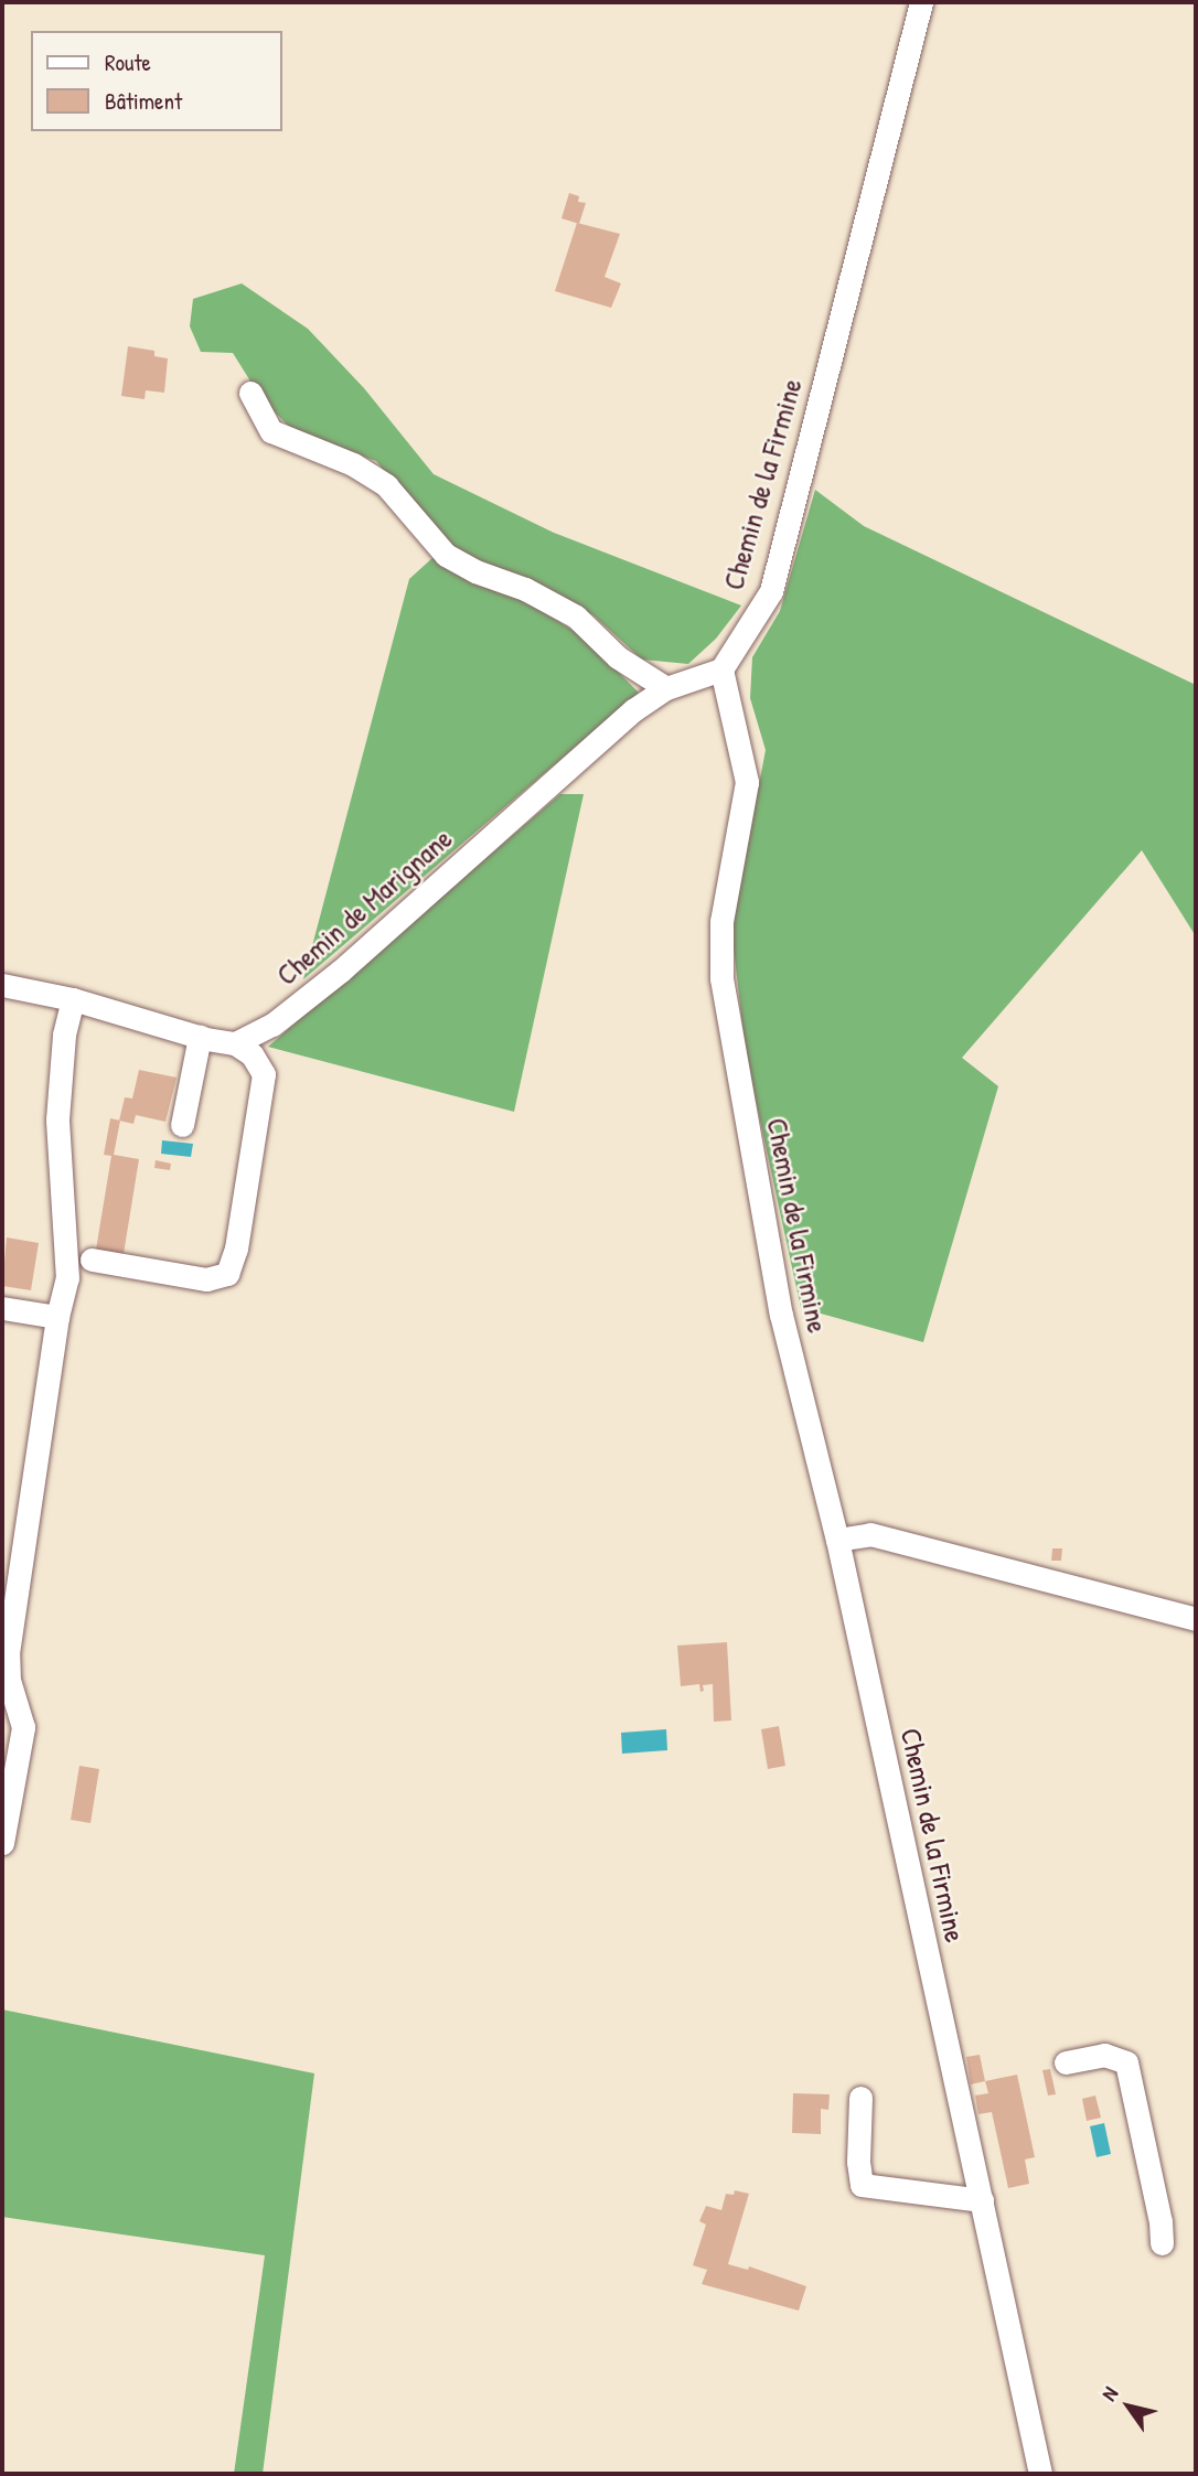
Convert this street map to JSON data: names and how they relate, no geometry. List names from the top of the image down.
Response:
{
  "streets": {
    "street": ["Chemin de la Firmine", "Chemin de Marignane"]
  },
  "crossings": [
    ["Chemin de la Firmine", "Chemin de Marignane"]
  ],
  "legend": ["Route", "Bâtiment"],
  "north": "top left"
}
